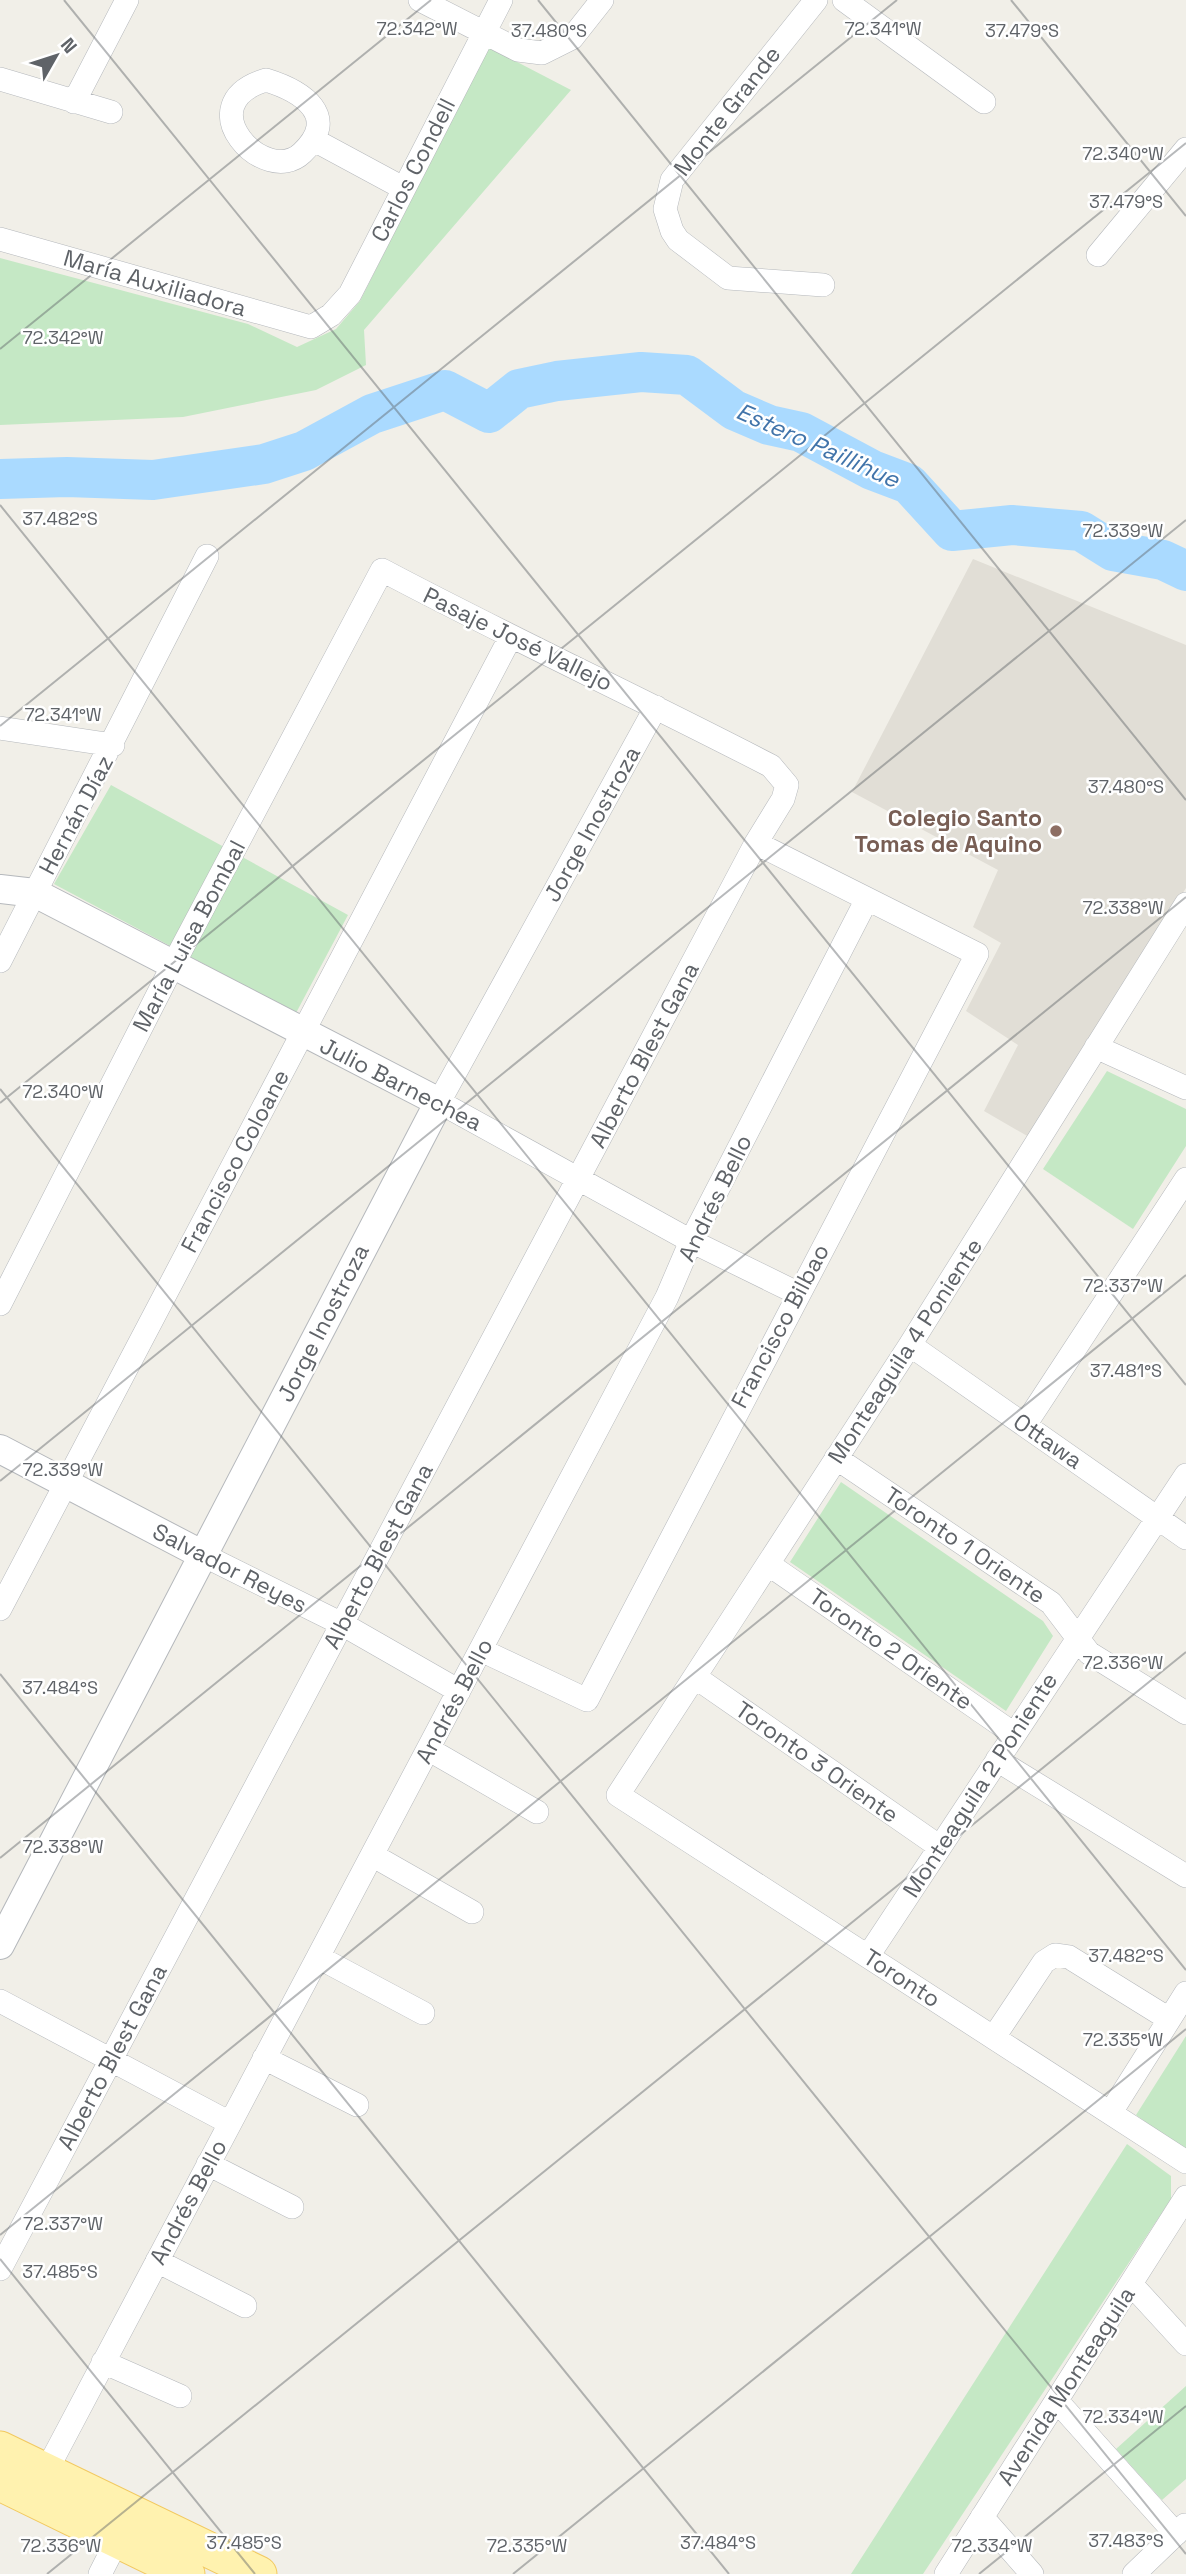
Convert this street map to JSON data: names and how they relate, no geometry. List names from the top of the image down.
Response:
{
  "streets": {
    "street": [
      "Monte Grande",
      "Carlos Condell",
      "María Auxiliadora",
      "Pasaje José Vallejo",
      "Hernán Díaz",
      "Jorge Inostroza",
      "María Luisa Bombal",
      "Alberto Blest Gana",
      "Julio Barnechea",
      "Francisco Coloane",
      "Andrés Bello",
      "Francisco Bilbao",
      "Monteaguila 4 Poniente",
      "Ottawa",
      "Toronto 1 Oriente",
      "Salvador Reyes",
      "Toronto 2 Oriente",
      "Toronto 3 Oriente",
      "Monteaguila 2 Poniente",
      "Toronto",
      "Avenida Monteaguila"
    ]
  },
  "crossings": [
    ["Carlos Condell", "María Auxiliadora"],
    ["Pasaje José Vallejo", "Jorge Inostroza"],
    ["Pasaje José Vallejo", "María Luisa Bombal"],
    ["Pasaje José Vallejo", "Alberto Blest Gana"],
    ["Pasaje José Vallejo", "Francisco Coloane"],
    ["Hernán Díaz", "Julio Barnechea"],
    ["Jorge Inostroza", "Julio Barnechea"],
    ["Jorge Inostroza", "Salvador Reyes"],
    ["María Luisa Bombal", "Julio Barnechea"],
    ["Alberto Blest Gana", "Julio Barnechea"],
    ["Alberto Blest Gana", "Salvador Reyes"],
    ["Julio Barnechea", "Francisco Coloane"],
    ["Julio Barnechea", "Andrés Bello"],
    ["Julio Barnechea", "Francisco Bilbao"],
    ["Francisco Coloane", "Salvador Reyes"],
    ["Andrés Bello", "Francisco Bilbao"],
    ["Andrés Bello", "Salvador Reyes"],
    ["Monteaguila 4 Poniente", "Ottawa"],
    ["Monteaguila 4 Poniente", "Toronto 1 Oriente"],
    ["Monteaguila 4 Poniente", "Toronto 2 Oriente"],
    ["Monteaguila 4 Poniente", "Toronto 3 Oriente"],
    ["Monteaguila 4 Poniente", "Toronto"],
    ["Ottawa", "Monteaguila 2 Poniente"],
    ["Toronto 1 Oriente", "Monteaguila 2 Poniente"],
    ["Toronto 2 Oriente", "Monteaguila 2 Poniente"],
    ["Toronto 3 Oriente", "Monteaguila 2 Poniente"],
    ["Monteaguila 2 Poniente", "Toronto"]
  ],
  "water": ["Estero Paillihue"],
  "places": ["Colegio Santo Tomas de Aquino"],
  "north": "top right",
  "coordinates": [
    "72.342°W",
    "72.341°W",
    "37.480°S",
    "37.479°S",
    "72.340°W",
    "37.482°S",
    "72.339°W",
    "72.338°W",
    "72.337°W",
    "37.481°S",
    "72.336°W",
    "37.484°S",
    "72.335°W",
    "37.485°S",
    "72.334°W",
    "37.483°S"
  ]
}
